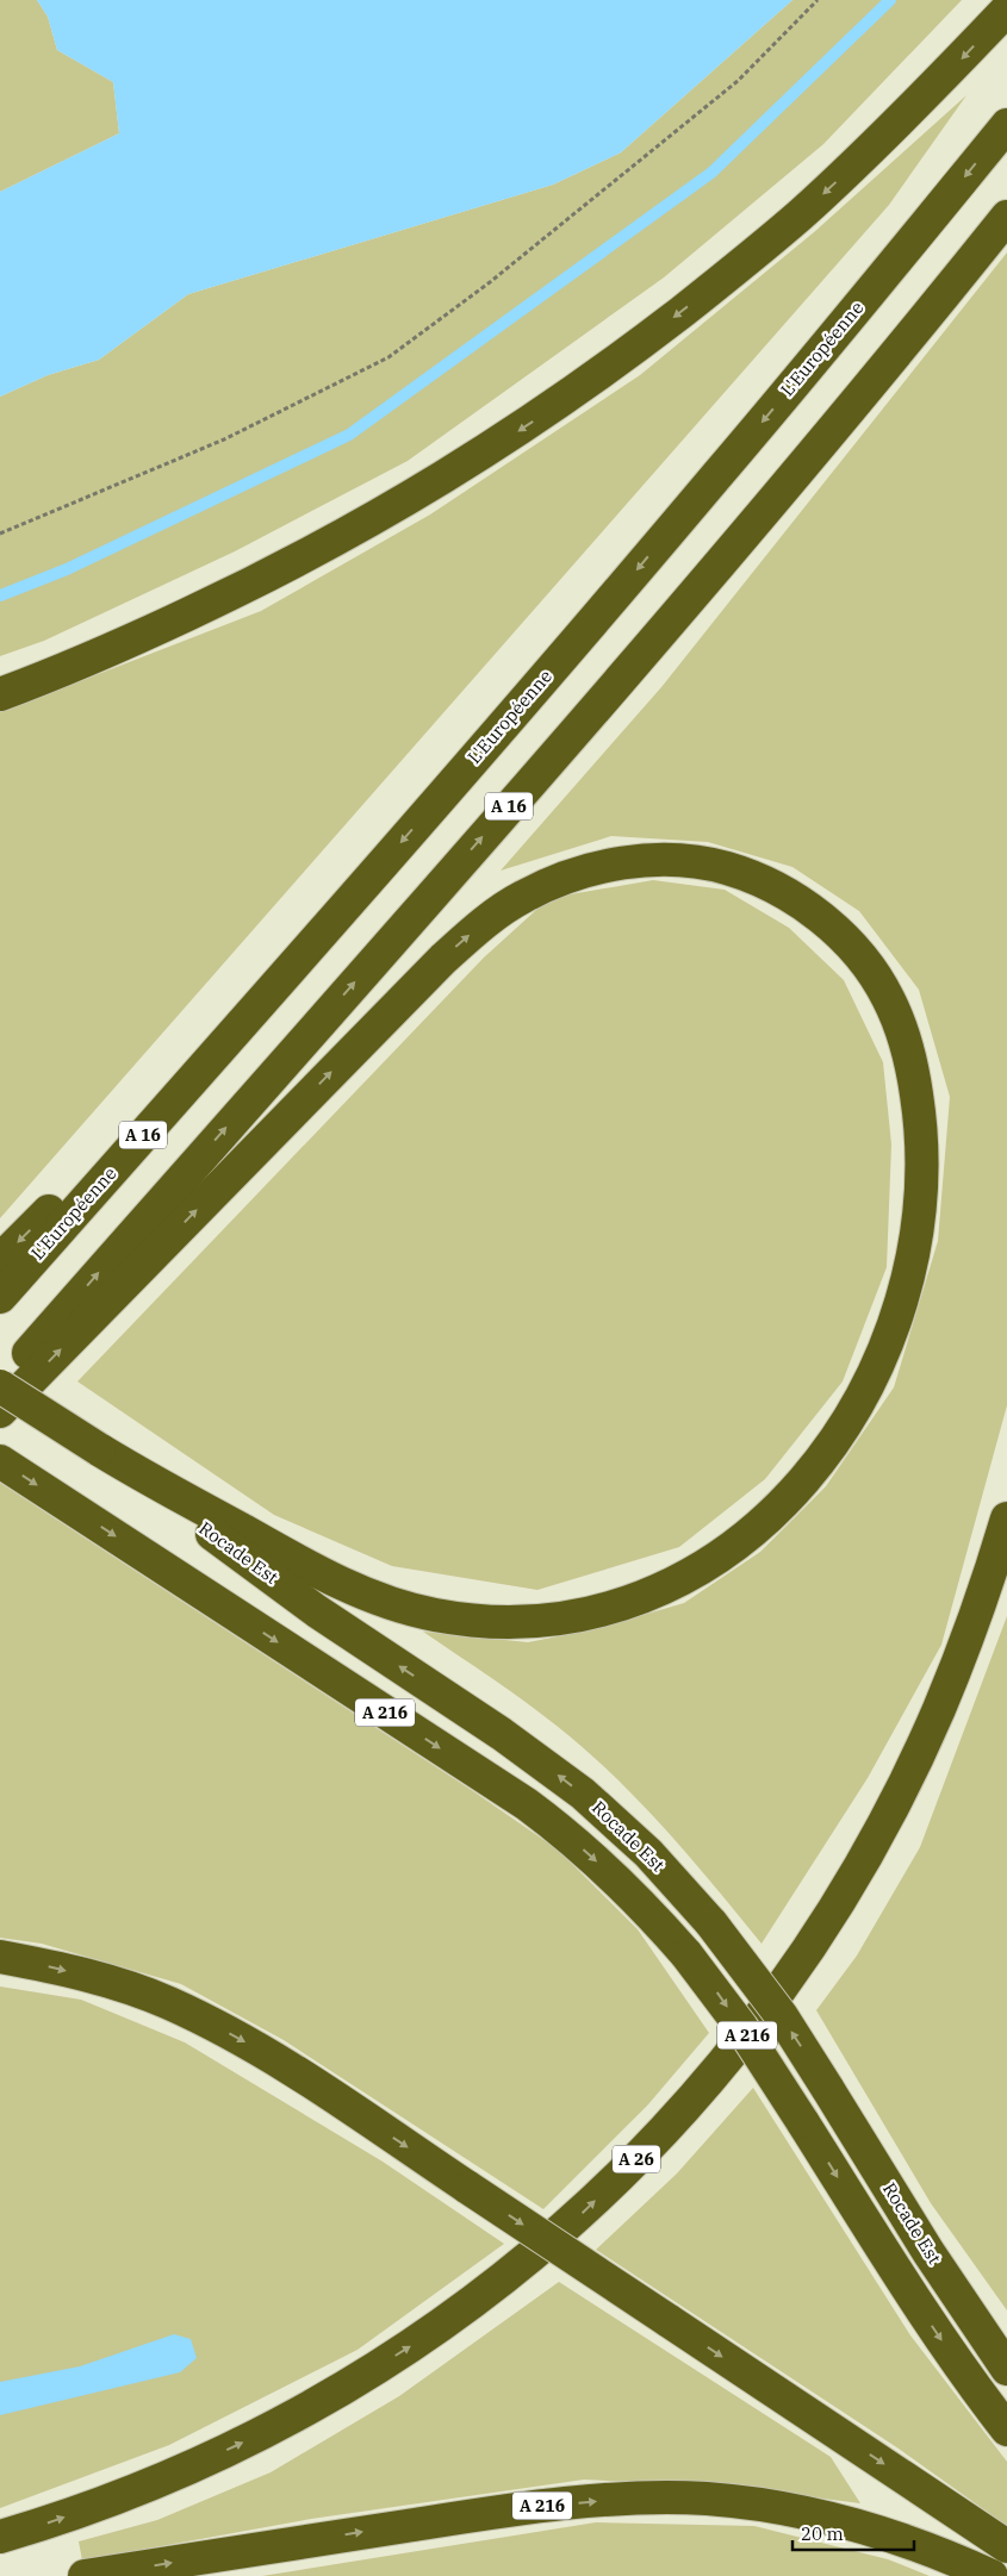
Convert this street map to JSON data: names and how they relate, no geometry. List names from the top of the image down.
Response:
{
  "streets": {
    "highway": [
      "L'Européenne",
      "A 16",
      "Rocade Est",
      "A 216",
      "A 26"
    ]
  },
  "crossings": [
    ["A 16", "A 216"],
    ["Rocade Est", "A 216"]
  ],
  "scale_bar": "20 m"
}
